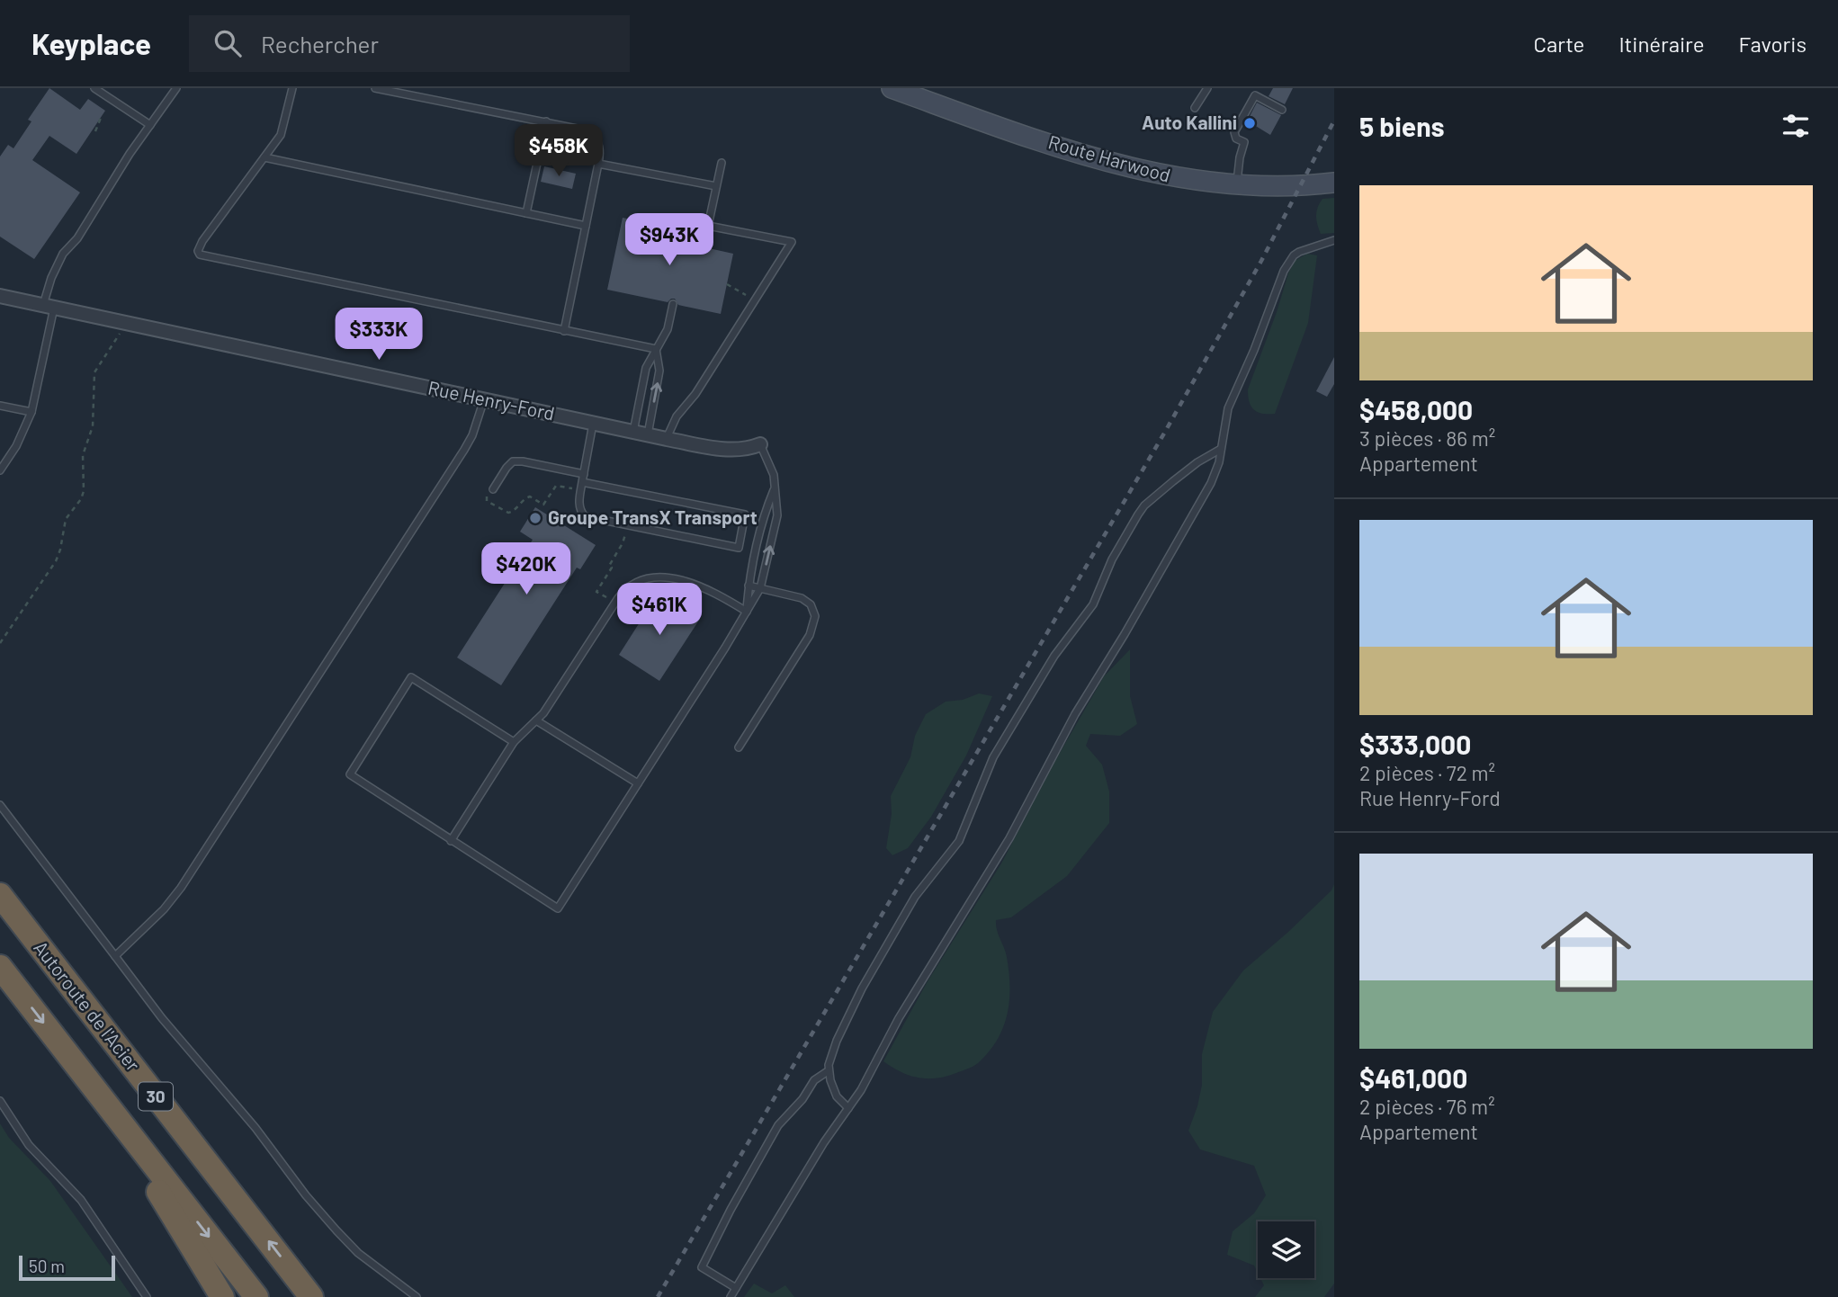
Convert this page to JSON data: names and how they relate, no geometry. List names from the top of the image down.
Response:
{
  "streets": {
    "highway": ["Autoroute de l'Acier", "30"],
    "main road": ["Route Harwood"],
    "street": ["Rue Henry-Ford"]
  },
  "places": ["Auto Kallini", "Groupe TransX Transport"],
  "scale_bar": "50 m",
  "page": {
    "header": "Keyplace",
    "search": "Rechercher",
    "nav": ["Carte", "Itinéraire", "Favoris"],
    "heading": "5 biens",
    "price": [
      "$458K",
      "$943K",
      "$333K",
      "$420K",
      "$461K"
    ],
    "list": [
      {
        "name": "$458,000",
        "note": "3 pièces · 86 m² · Appartement"
      },
      {
        "name": "$333,000",
        "note": "2 pièces · 72 m² · Rue Henry-Ford"
      },
      {
        "name": "$461,000",
        "note": "2 pièces · 76 m² · Appartement"
      }
    ],
    "scale": "50 m"
  }
}
